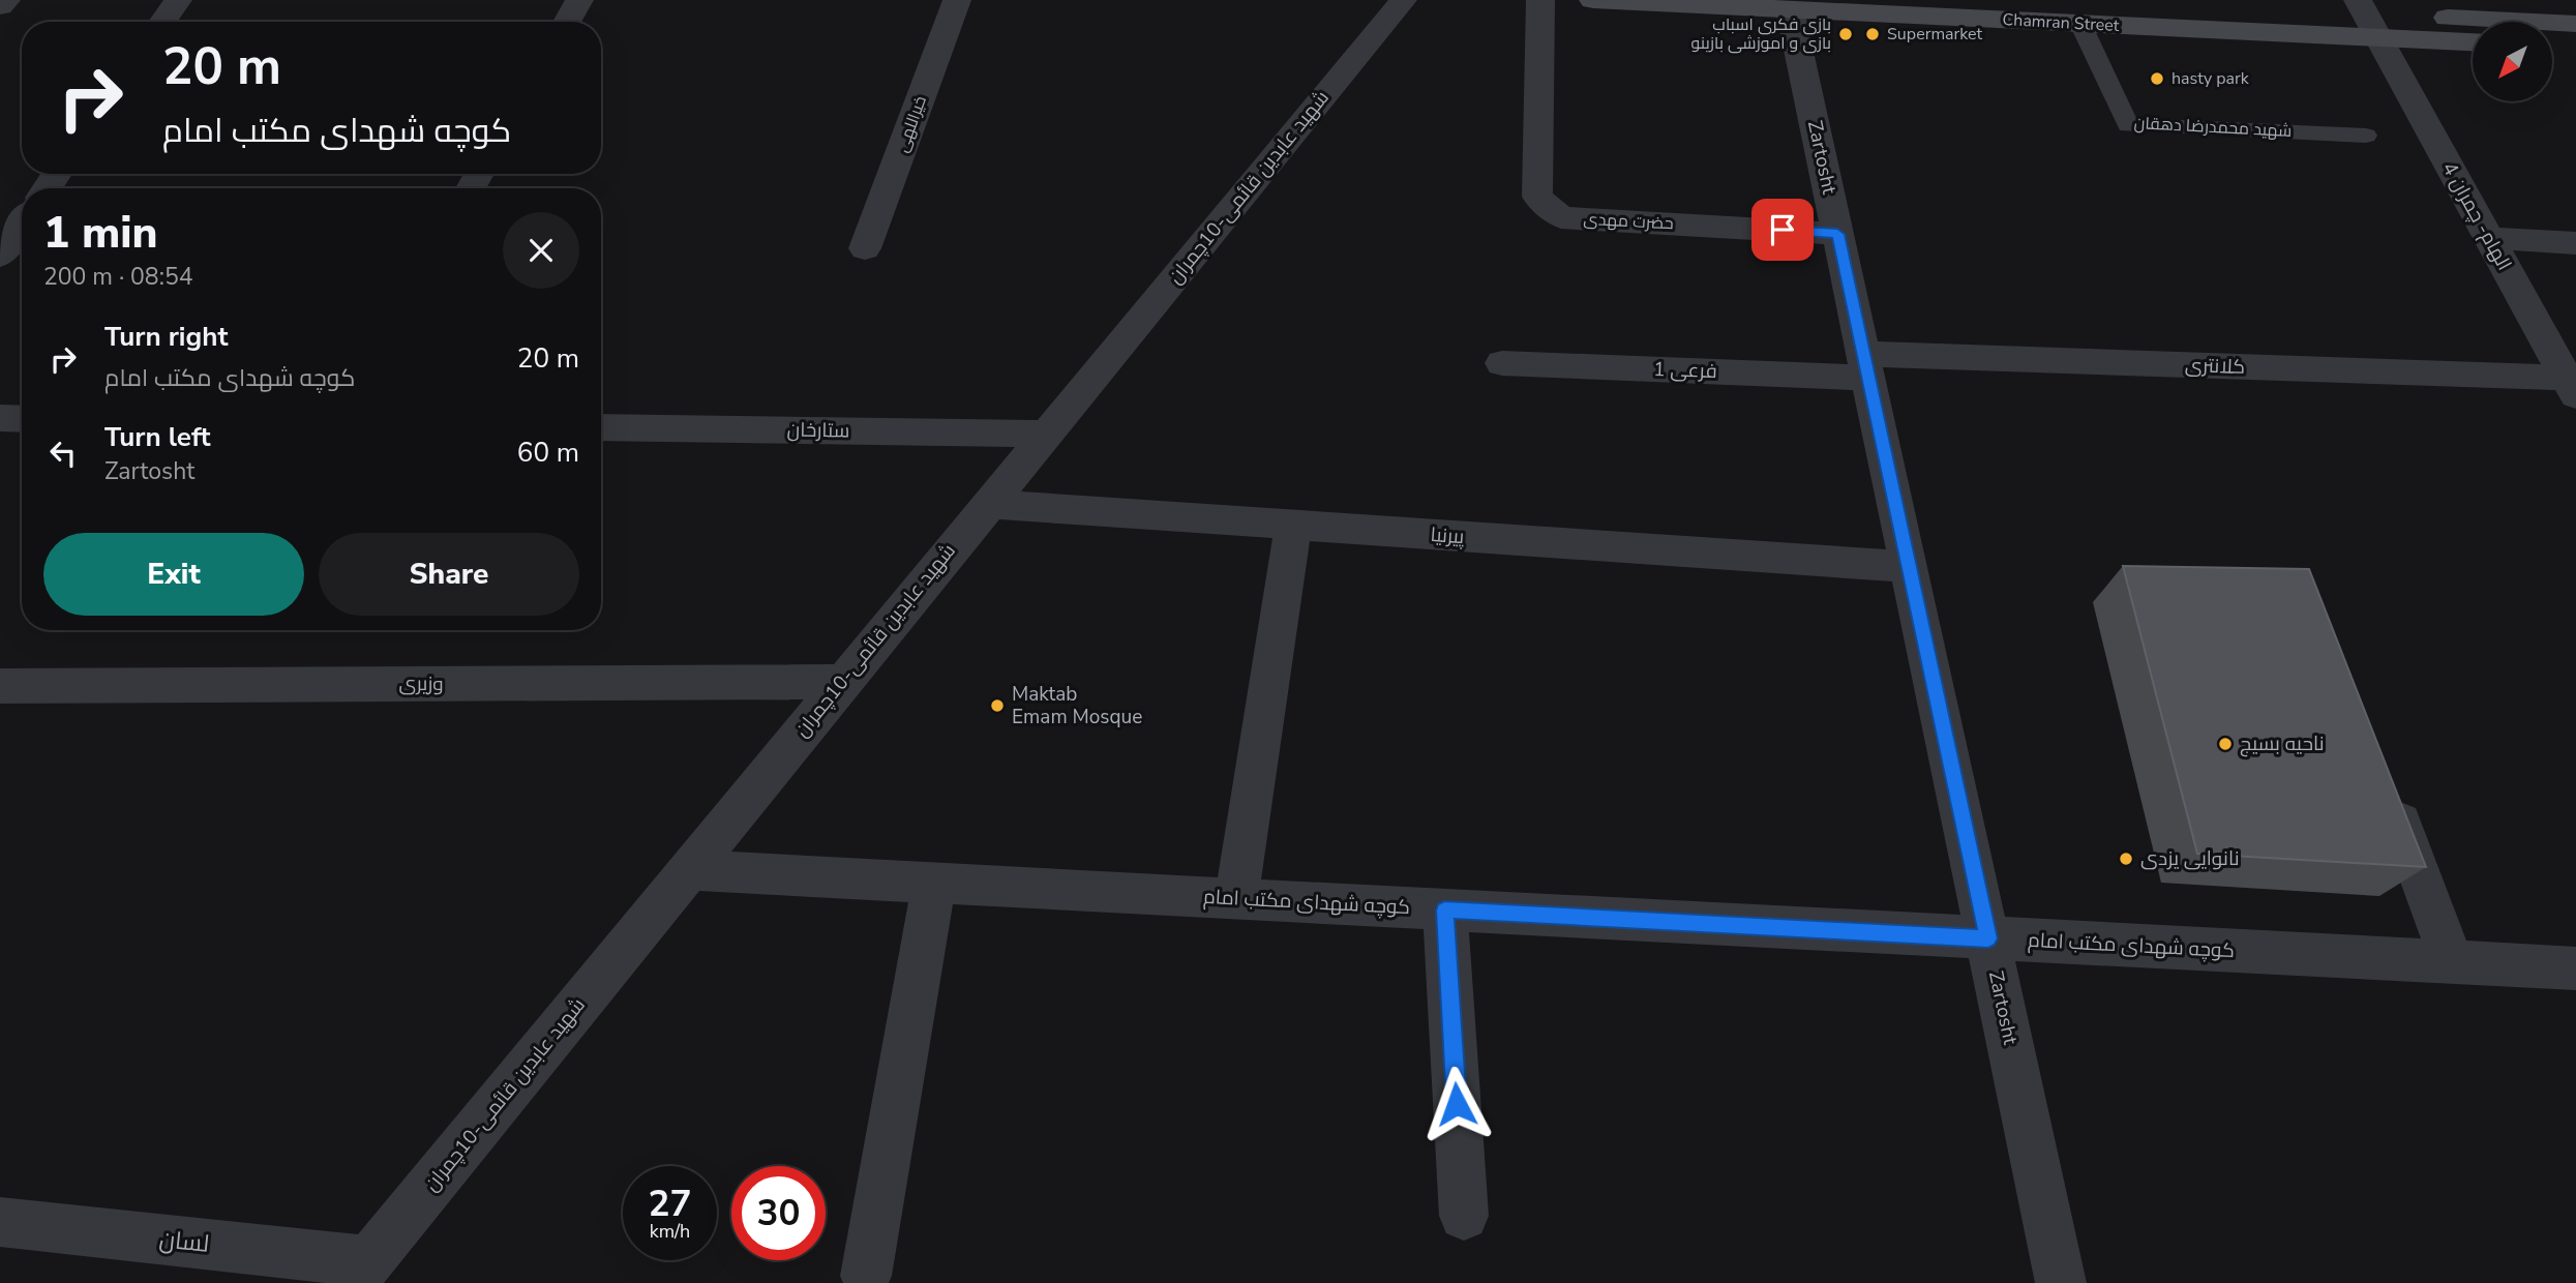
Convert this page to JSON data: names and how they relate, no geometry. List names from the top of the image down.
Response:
{
  "streets": {
    "main road": ["Chamran Street"],
    "street": [
      "خیراللهی",
      "Zartosht",
      "شهید عابدین قائمی-10چمران",
      "الهام- چمران 4",
      "حضرت مهدی",
      "کلانتری",
      "فرعی 1",
      "ستارخان",
      "پیرنیا",
      "وزیری",
      "کوچه شهدای مکتب امام",
      "لسان"
    ],
    "lane": ["شهید محمدرضا دهقان"]
  },
  "crossings": [
    ["Chamran Street", "شهید محمدرضا دهقان"],
    ["Chamran Street", "Zartosht"],
    ["Chamran Street", "الهام- چمران 4"],
    ["Zartosht", "حضرت مهدی"],
    ["Zartosht", "کلانتری"],
    ["Zartosht", "فرعی 1"],
    ["Zartosht", "پیرنیا"],
    ["Zartosht", "کوچه شهدای مکتب امام"],
    ["شهید عابدین قائمی-10چمران", "ستارخان"],
    ["شهید عابدین قائمی-10چمران", "پیرنیا"],
    ["شهید عابدین قائمی-10چمران", "وزیری"],
    ["شهید عابدین قائمی-10چمران", "کوچه شهدای مکتب امام"],
    ["شهید عابدین قائمی-10چمران", "لسان"],
    ["الهام- چمران 4", "کلانتری"],
    ["کلانتری", "فرعی 1"]
  ],
  "places": [
    "بازی فکری اسباب بازی و اموزشی بازینو",
    "Supermarket",
    "hasty park",
    "Maktab Emam Mosque",
    "ناحیه بسیج",
    "نانوایی یزدی"
  ],
  "north": "bottom left",
  "page": {
    "turn": ["20 m", "کوچه شهدای مکتب امام"],
    "heading": ["1 min", "200 m · 08:54"],
    "list": [
      {
        "name": "Turn right",
        "note": "کوچه شهدای مکتب امام",
        "value": "20 m"
      },
      {
        "name": "Turn left",
        "note": "Zartosht",
        "value": "60 m"
      }
    ],
    "buttons": ["Exit", "Share"],
    "speed": "27 km/h",
    "limit": "30"
  }
}
